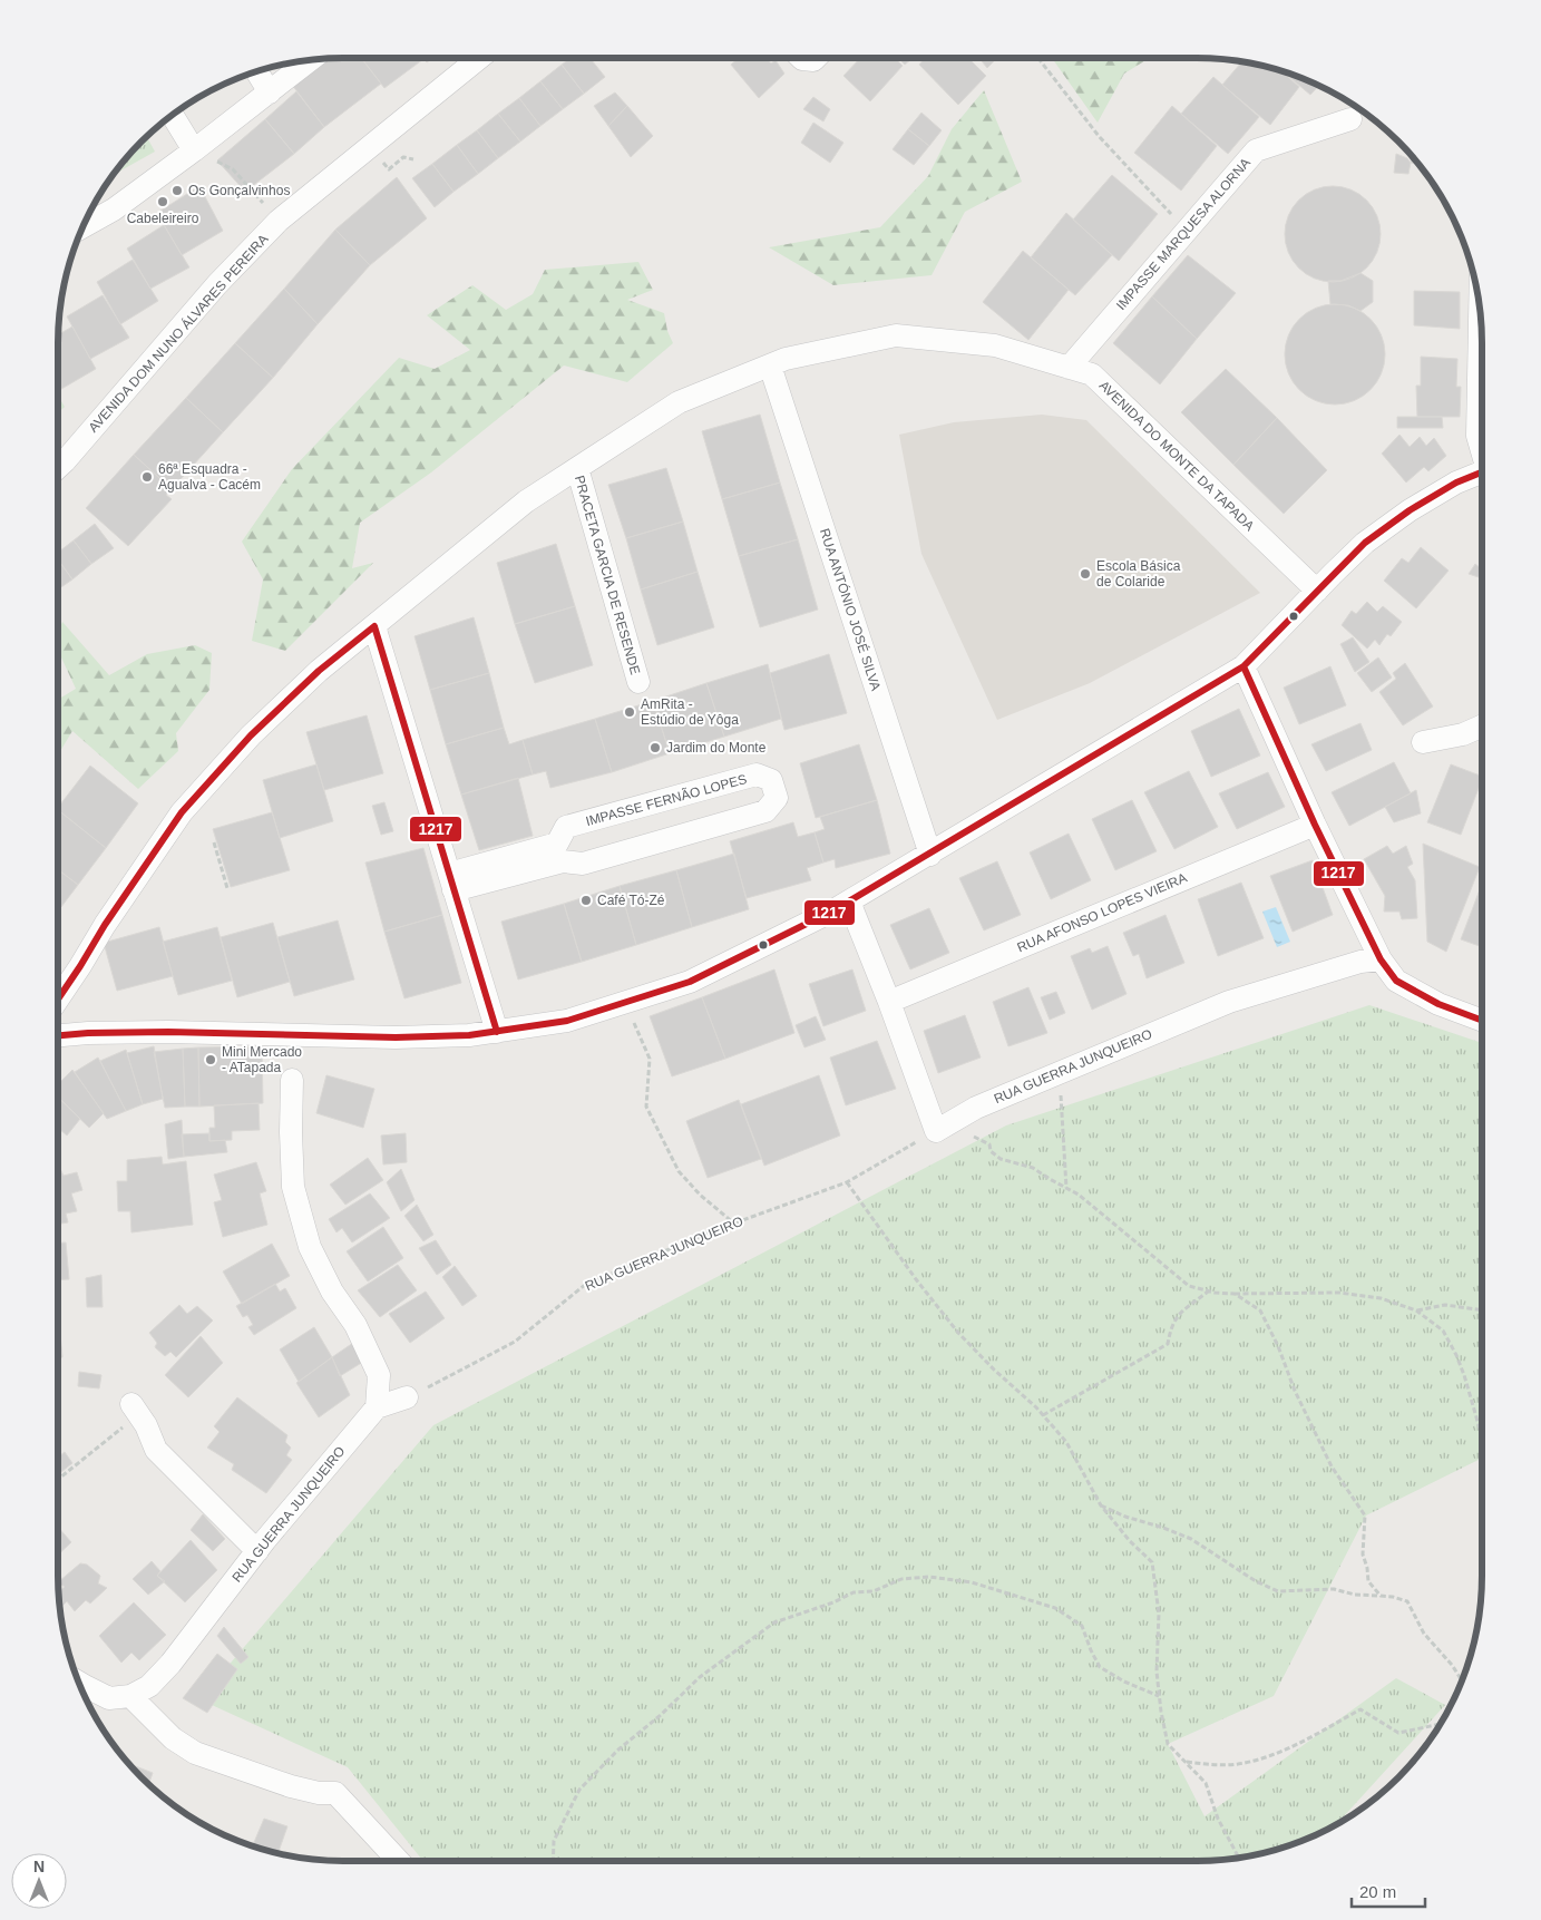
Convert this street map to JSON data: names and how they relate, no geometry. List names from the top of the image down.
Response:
{
  "streets": {
    "street": [
      "IMPASSE MARQUESA ALORNA",
      "AVENIDA DOM NUNO ÁLVARES PEREIRA",
      "AVENIDA DO MONTE DA TAPADA",
      "PRACETA GARCIA DE RESENDE",
      "RUA ANTÓNIO JOSÉ SILVA",
      "IMPASSE FERNÃO LOPES",
      "RUA AFONSO LOPES VIEIRA",
      "RUA GUERRA JUNQUEIRO"
    ]
  },
  "crossings": [
    ["IMPASSE MARQUESA ALORNA", "AVENIDA DO MONTE DA TAPADA"],
    ["AVENIDA DO MONTE DA TAPADA", "PRACETA GARCIA DE RESENDE"],
    ["AVENIDA DO MONTE DA TAPADA", "RUA ANTÓNIO JOSÉ SILVA"]
  ],
  "places": [
    "Os Gonçalvinhos",
    "Cabeleireiro",
    "66ª Esquadra - Agualva - Cacém",
    "Escola Básica de Colaride",
    "AmRita - Estúdio de Yôga",
    "Jardim do Monte",
    "Café Tó-Zé",
    "Mini Mercado - ATapada"
  ],
  "lines": ["transit line 1217"],
  "scale_bar": "20 m",
  "north": "top"
}
